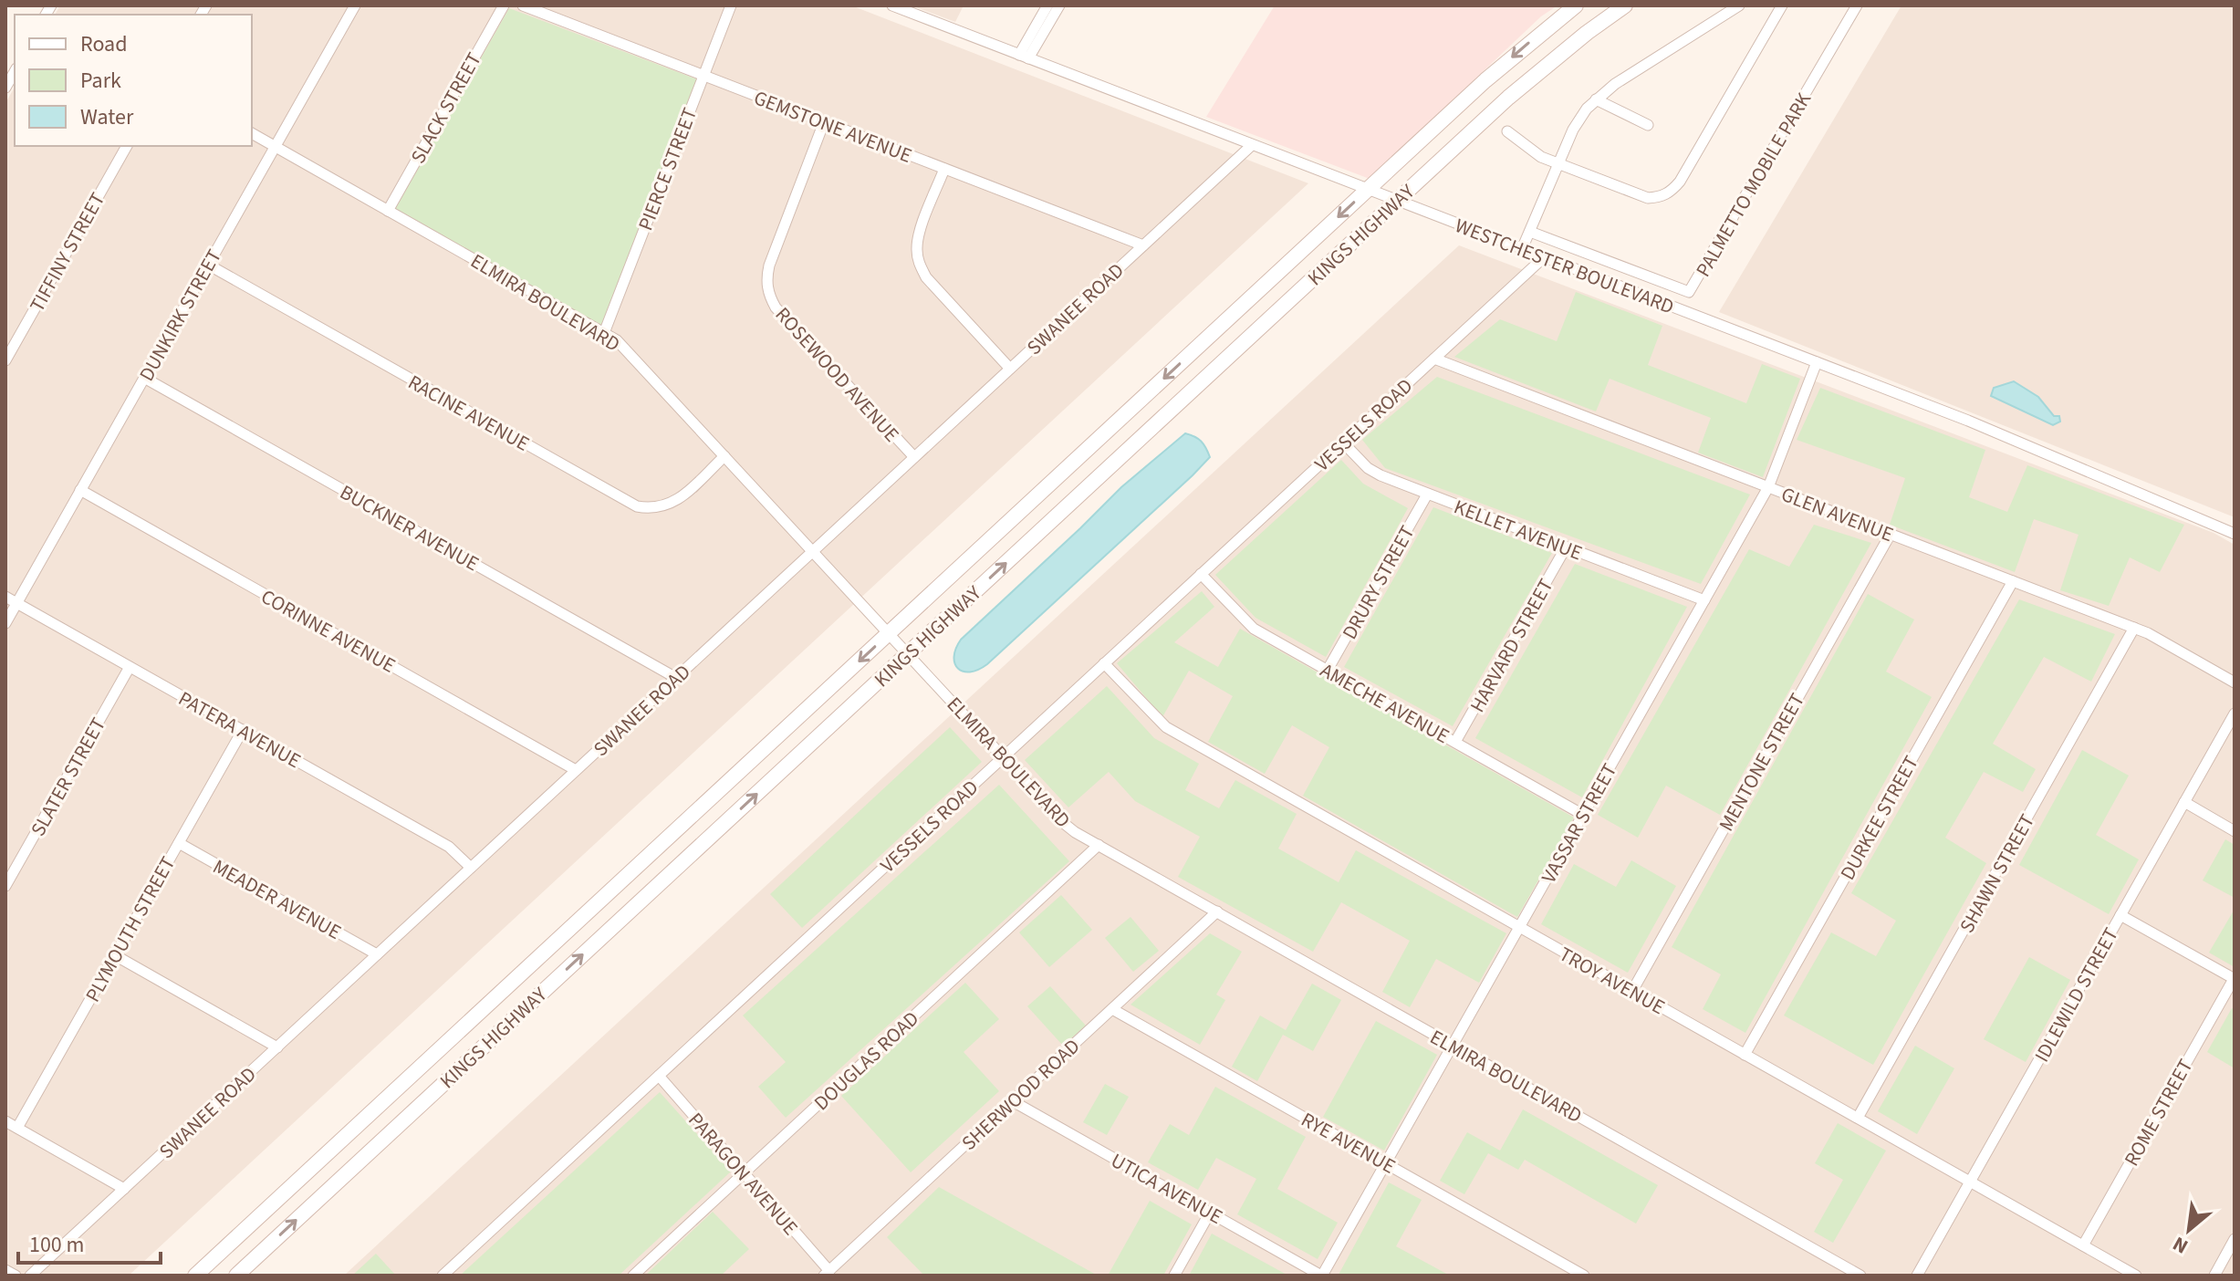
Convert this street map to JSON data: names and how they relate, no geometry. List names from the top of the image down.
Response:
{
  "streets": {
    "main road": ["KINGS HIGHWAY"],
    "street": [
      "SLACK STREET",
      "GEMSTONE AVENUE",
      "PIERCE STREET",
      "PALMETTO MOBILE PARK",
      "TIFFINY STREET",
      "WESTCHESTER BOULEVARD",
      "ELMIRA BOULEVARD",
      "SWANEE ROAD",
      "DUNKIRK STREET",
      "ROSEWOOD AVENUE",
      "RACINE AVENUE",
      "VESSELS ROAD",
      "GLEN AVENUE",
      "BUCKNER AVENUE",
      "KELLET AVENUE",
      "DRURY STREET",
      "CORINNE AVENUE",
      "HARVARD STREET",
      "AMECHE AVENUE",
      "PATERA AVENUE",
      "MENTONE STREET",
      "SLATER STREET",
      "DURKEE STREET",
      "VASSAR STREET",
      "SHAWN STREET",
      "MEADER AVENUE",
      "PLYMOUTH STREET",
      "TROY AVENUE",
      "IDLEWILD STREET",
      "DOUGLAS ROAD",
      "SHERWOOD ROAD",
      "ROME STREET",
      "RYE AVENUE",
      "PARAGON AVENUE",
      "UTICA AVENUE"
    ]
  },
  "crossings": [
    ["SLACK STREET", "ELMIRA BOULEVARD"],
    ["GEMSTONE AVENUE", "PIERCE STREET"],
    ["GEMSTONE AVENUE", "SWANEE ROAD"],
    ["GEMSTONE AVENUE", "ROSEWOOD AVENUE"],
    ["PIERCE STREET", "ELMIRA BOULEVARD"],
    ["KINGS HIGHWAY", "WESTCHESTER BOULEVARD"],
    ["KINGS HIGHWAY", "ELMIRA BOULEVARD"],
    ["WESTCHESTER BOULEVARD", "SWANEE ROAD"],
    ["WESTCHESTER BOULEVARD", "VESSELS ROAD"],
    ["WESTCHESTER BOULEVARD", "VASSAR STREET"],
    ["ELMIRA BOULEVARD", "SWANEE ROAD"],
    ["ELMIRA BOULEVARD", "DUNKIRK STREET"],
    ["ELMIRA BOULEVARD", "RACINE AVENUE"],
    ["ELMIRA BOULEVARD", "VESSELS ROAD"],
    ["ELMIRA BOULEVARD", "VASSAR STREET"],
    ["ELMIRA BOULEVARD", "DOUGLAS ROAD"],
    ["ELMIRA BOULEVARD", "SHERWOOD ROAD"],
    ["SWANEE ROAD", "ROSEWOOD AVENUE"],
    ["SWANEE ROAD", "BUCKNER AVENUE"],
    ["SWANEE ROAD", "CORINNE AVENUE"],
    ["SWANEE ROAD", "PATERA AVENUE"],
    ["SWANEE ROAD", "MEADER AVENUE"],
    ["DUNKIRK STREET", "RACINE AVENUE"],
    ["DUNKIRK STREET", "BUCKNER AVENUE"],
    ["DUNKIRK STREET", "CORINNE AVENUE"],
    ["DUNKIRK STREET", "PATERA AVENUE"],
    ["VESSELS ROAD", "GLEN AVENUE"],
    ["VESSELS ROAD", "KELLET AVENUE"],
    ["VESSELS ROAD", "AMECHE AVENUE"],
    ["VESSELS ROAD", "TROY AVENUE"],
    ["VESSELS ROAD", "PARAGON AVENUE"],
    ["GLEN AVENUE", "MENTONE STREET"],
    ["GLEN AVENUE", "DURKEE STREET"],
    ["GLEN AVENUE", "VASSAR STREET"],
    ["GLEN AVENUE", "SHAWN STREET"],
    ["KELLET AVENUE", "DRURY STREET"],
    ["KELLET AVENUE", "HARVARD STREET"],
    ["KELLET AVENUE", "VASSAR STREET"],
    ["DRURY STREET", "AMECHE AVENUE"],
    ["HARVARD STREET", "AMECHE AVENUE"],
    ["AMECHE AVENUE", "VASSAR STREET"],
    ["PATERA AVENUE", "SLATER STREET"],
    ["PATERA AVENUE", "PLYMOUTH STREET"],
    ["MENTONE STREET", "TROY AVENUE"],
    ["DURKEE STREET", "TROY AVENUE"],
    ["VASSAR STREET", "TROY AVENUE"],
    ["VASSAR STREET", "RYE AVENUE"],
    ["VASSAR STREET", "UTICA AVENUE"],
    ["SHAWN STREET", "TROY AVENUE"],
    ["MEADER AVENUE", "PLYMOUTH STREET"],
    ["TROY AVENUE", "IDLEWILD STREET"],
    ["TROY AVENUE", "ROME STREET"],
    ["DOUGLAS ROAD", "PARAGON AVENUE"],
    ["SHERWOOD ROAD", "RYE AVENUE"],
    ["SHERWOOD ROAD", "PARAGON AVENUE"],
    ["SHERWOOD ROAD", "UTICA AVENUE"]
  ],
  "legend": ["Road", "Park", "Water"],
  "scale_bar": "100 m",
  "north": "bottom left"
}
